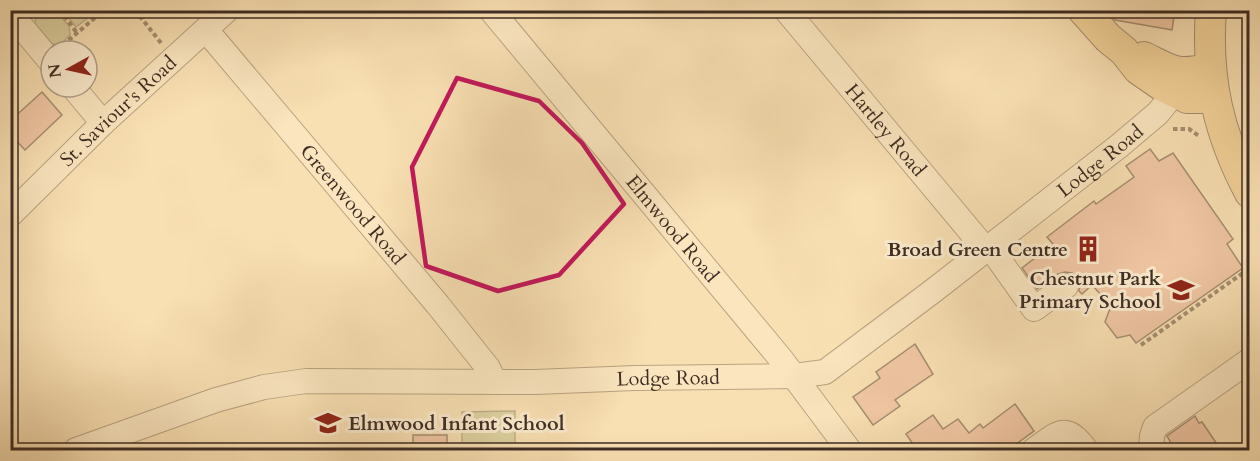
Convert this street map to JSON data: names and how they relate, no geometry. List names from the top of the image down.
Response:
{
  "streets": {
    "street": [
      "St. Saviour's Road",
      "Hartley Road",
      "Lodge Road",
      "Greenwood Road",
      "Elmwood Road"
    ]
  },
  "crossings": [
    ["St. Saviour's Road", "Greenwood Road"],
    ["Hartley Road", "Lodge Road"],
    ["Lodge Road", "Greenwood Road"],
    ["Lodge Road", "Elmwood Road"]
  ],
  "places": {
    "building": ["Broad Green Centre"],
    "school or university": ["Chestnut Park Primary School", "Elmwood Infant School"]
  },
  "north": "left"
}
